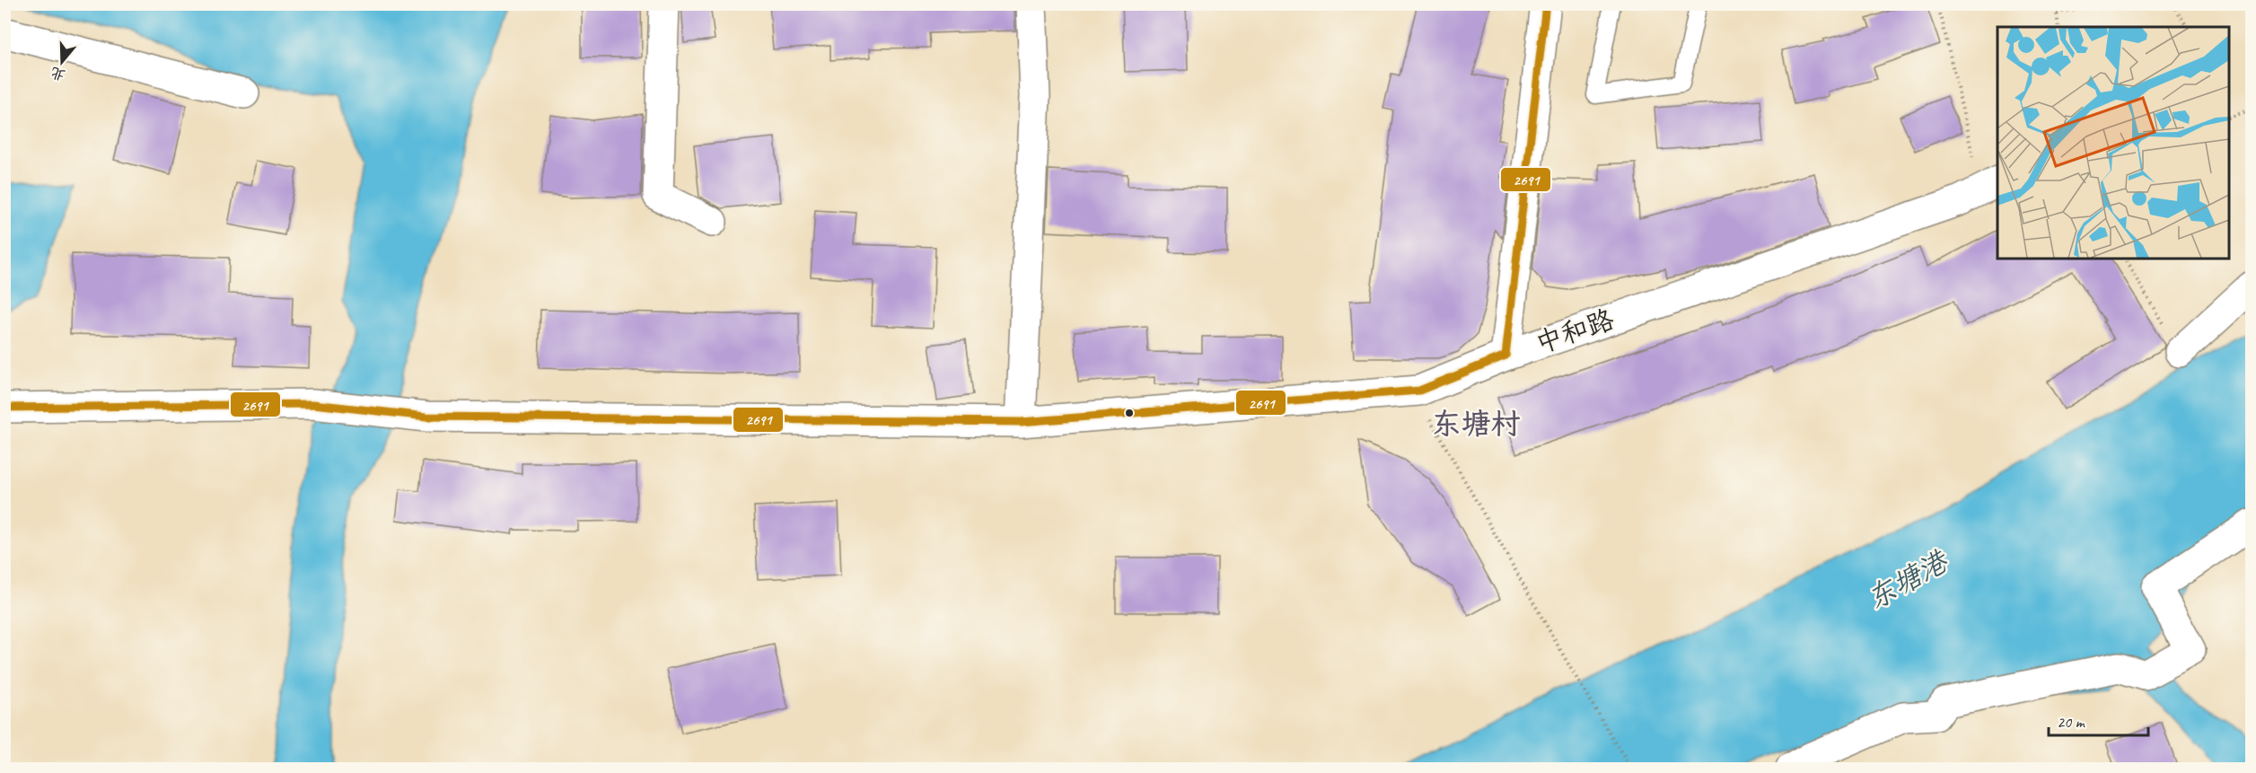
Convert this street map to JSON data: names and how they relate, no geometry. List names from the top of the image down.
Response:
{
  "streets": {
    "street": ["中和路"]
  },
  "districts": ["东塘村"],
  "water": ["东塘港"],
  "lines": ["transit line 2691"],
  "scale_bar": "20 m",
  "north": "bottom"
}
